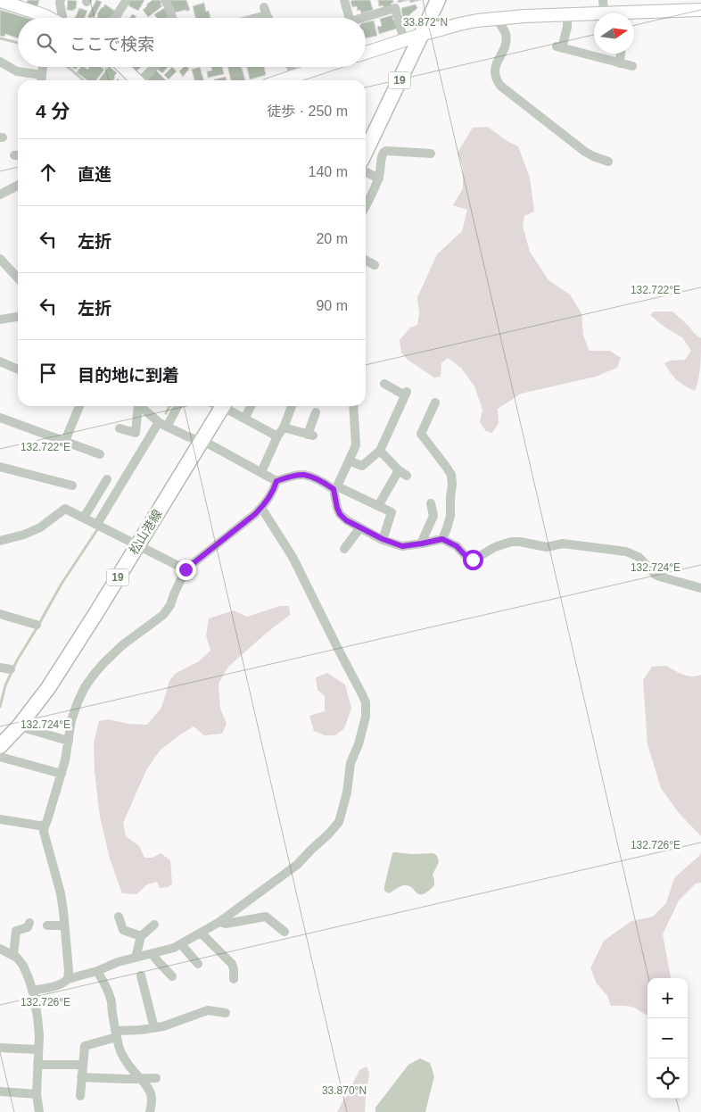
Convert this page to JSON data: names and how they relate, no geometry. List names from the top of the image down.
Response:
{
  "streets": {
    "main road": ["19", "松山港線"]
  },
  "north": "right",
  "page": {
    "search": "ここで検索",
    "heading": ["4 分", "徒歩 · 250 m"],
    "list": [
      ["直進", "140 m"],
      ["左折", "20 m"],
      ["左折", "90 m"],
      "目的地に到着"
    ],
    "map_buttons": ["+", "−"]
  },
  "coordinates": [
    "33.872°N",
    "132.722°E",
    "132.724°E",
    "132.726°E",
    "33.870°N"
  ]
}
